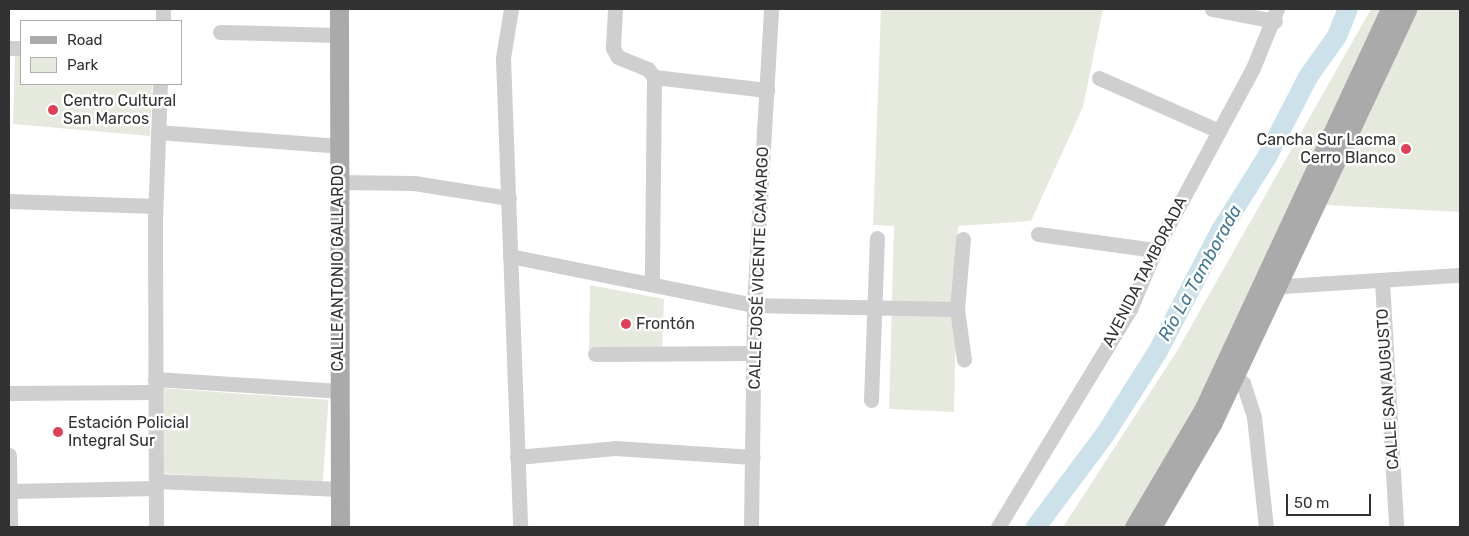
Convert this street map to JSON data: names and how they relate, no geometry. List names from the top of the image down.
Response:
{
  "streets": {
    "main road": ["CALLE ANTONIO GALLARDO"],
    "street": ["CALLE JOSÉ VICENTE CAMARGO", "AVENIDA TAMBORADA", "CALLE SAN AUGUSTO"]
  },
  "water": ["Río La Tamborada"],
  "places": [
    "Centro Cultural San Marcos",
    "Cancha Sur Lacma Cerro Blanco",
    "Frontón",
    "Estación Policial Integral Sur"
  ],
  "legend": ["Road", "Park"],
  "scale_bar": "50 m"
}
